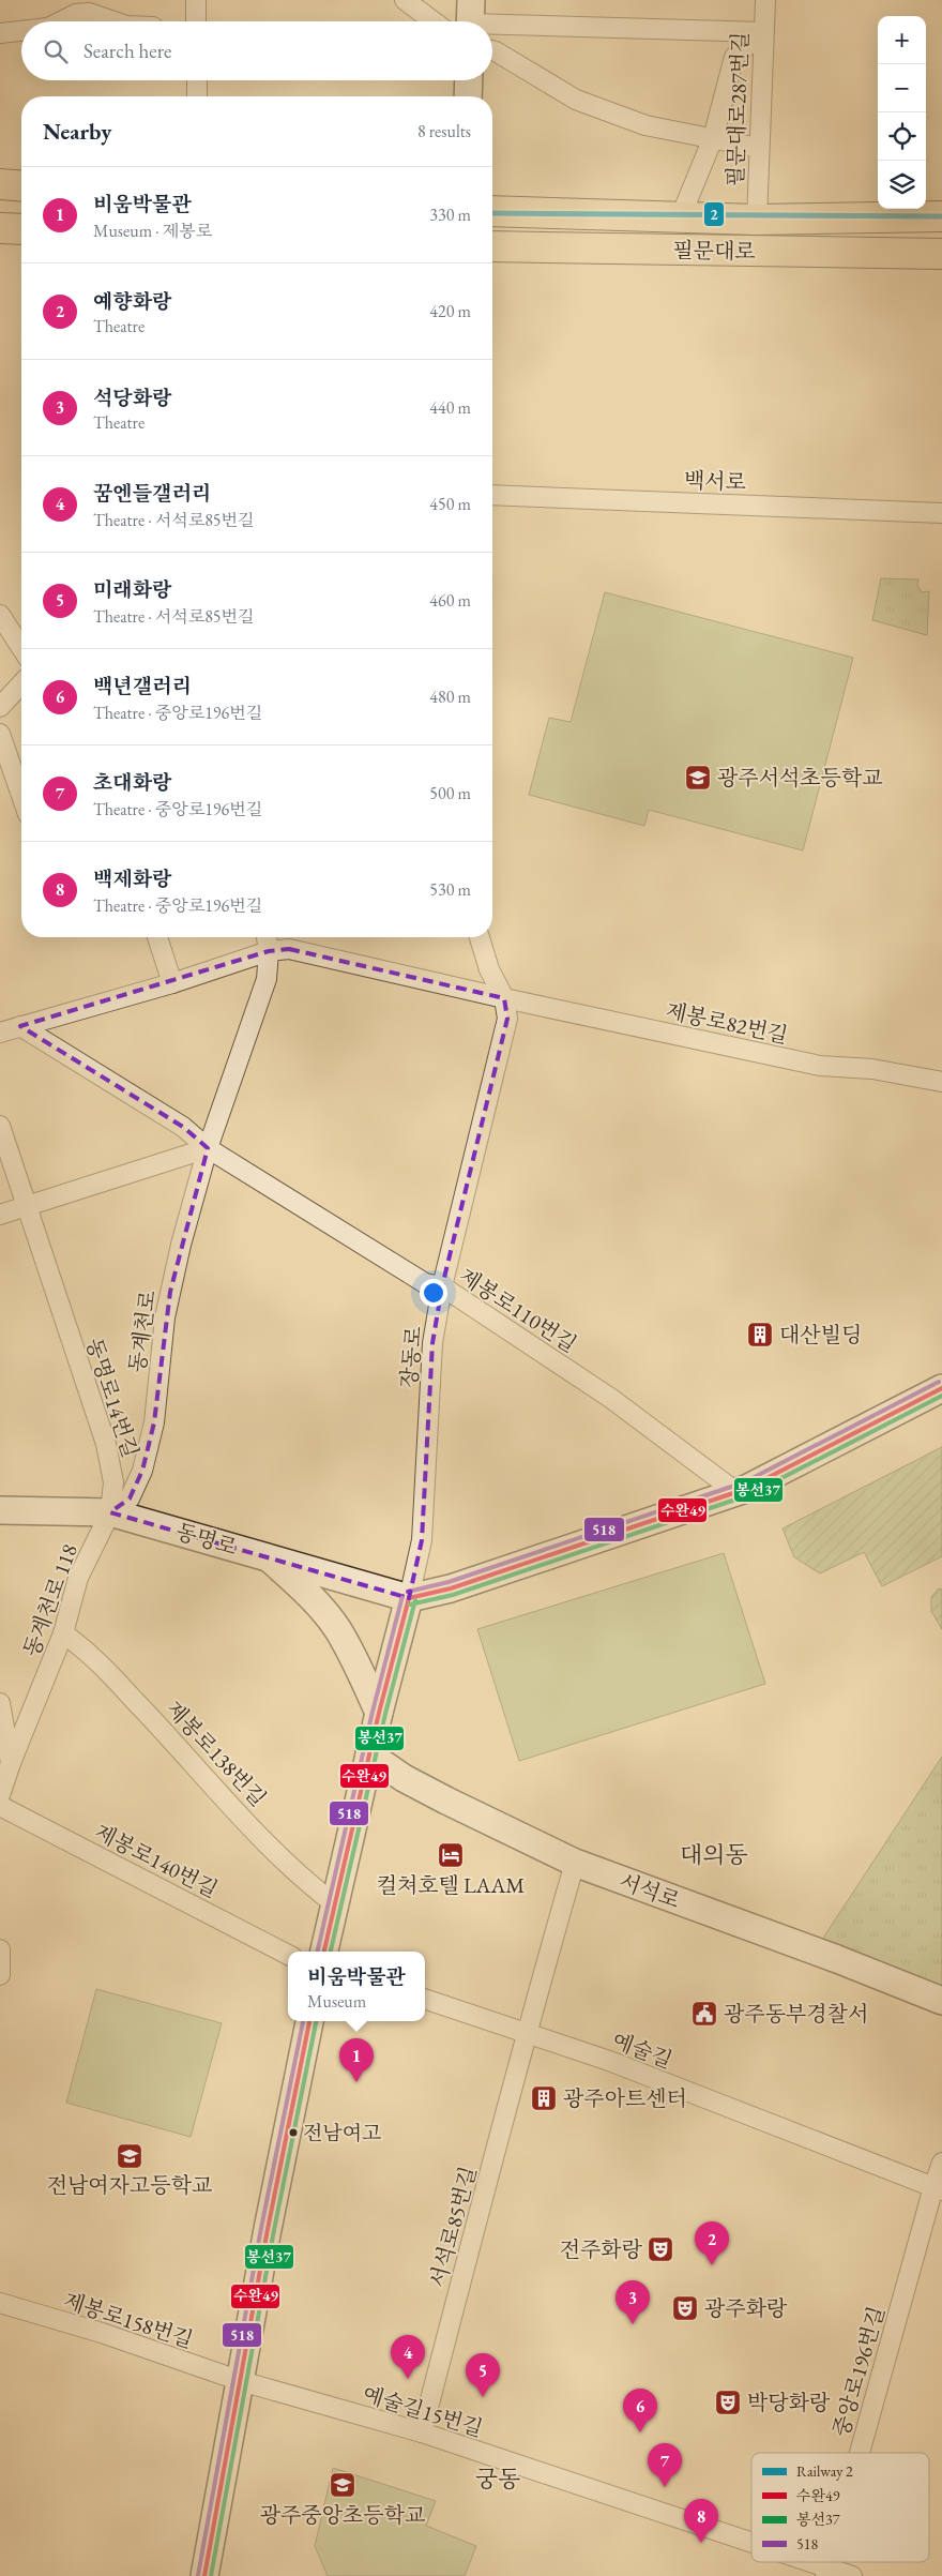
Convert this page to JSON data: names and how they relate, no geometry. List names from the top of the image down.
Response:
{
  "streets": {
    "main road": ["필문대로"],
    "street": [
      "필문대로287번길",
      "백서로",
      "제봉로82번길",
      "제봉로110번길",
      "동계천로",
      "장동로",
      "동명로14번길",
      "동명로",
      "동계천로 118",
      "제봉로138번길",
      "제봉로140번길",
      "서석로",
      "예술길",
      "서석로85번길",
      "제봉로158번길",
      "중앙로196번길",
      "예술길15번길"
    ]
  },
  "crossings": [
    ["필문대로287번길", "필문대로"],
    ["제봉로82번길", "장동로"],
    ["제봉로110번길", "동계천로"],
    ["제봉로110번길", "장동로"],
    ["동계천로", "동명로14번길"],
    ["동계천로", "동명로"],
    ["동계천로", "동계천로 118"],
    ["장동로", "동명로"],
    ["동명로14번길", "동명로"],
    ["동명로14번길", "동계천로 118"],
    ["동명로", "동계천로 118"],
    ["동계천로 118", "제봉로138번길"],
    ["서석로", "서석로85번길"],
    ["예술길", "서석로85번길"],
    ["예술길", "중앙로196번길"],
    ["서석로85번길", "예술길15번길"],
    ["제봉로158번길", "예술길15번길"]
  ],
  "districts": ["대의동", "궁동"],
  "places": {
    "school or university": ["광주서석초등학교", "전남여자고등학교", "광주중앙초등학교"],
    "building": ["대산빌딩", "광주아트센터"],
    "hotel": ["컬쳐호텔 LAAM"],
    "public building": ["광주동부경찰서"],
    "other": ["전남여고"],
    "theatre": ["전주화랑", "광주화랑", "박당화랑"]
  },
  "lines": [
    "rail line 2",
    "transit line 518",
    "transit line 수완49",
    "transit line 봉선37"
  ],
  "legend": [
    "Railway 2",
    "수완49",
    "봉선37",
    "518"
  ],
  "page": {
    "map_buttons": ["+", "−"],
    "search": "Search here",
    "heading": ["Nearby", "8 results"],
    "list": [
      {
        "mark": "1",
        "name": "비움박물관",
        "note": "Museum · 제봉로",
        "value": "330 m"
      },
      {
        "mark": "2",
        "name": "예향화랑",
        "note": "Theatre",
        "value": "420 m"
      },
      {
        "mark": "3",
        "name": "석당화랑",
        "note": "Theatre",
        "value": "440 m"
      },
      {
        "mark": "4",
        "name": "꿈엔들갤러리",
        "note": "Theatre · 서석로85번길",
        "value": "450 m"
      },
      {
        "mark": "5",
        "name": "미래화랑",
        "note": "Theatre · 서석로85번길",
        "value": "460 m"
      },
      {
        "mark": "6",
        "name": "백년갤러리",
        "note": "Theatre · 중앙로196번길",
        "value": "480 m"
      },
      {
        "mark": "7",
        "name": "초대화랑",
        "note": "Theatre · 중앙로196번길",
        "value": "500 m"
      },
      {
        "mark": "8",
        "name": "백제화랑",
        "note": "Theatre · 중앙로196번길",
        "value": "530 m"
      }
    ],
    "popup": ["비움박물관", "Museum"],
    "pins": [
      "1",
      "2",
      "3",
      "4",
      "5",
      "6",
      "7",
      "8"
    ]
  }
}
